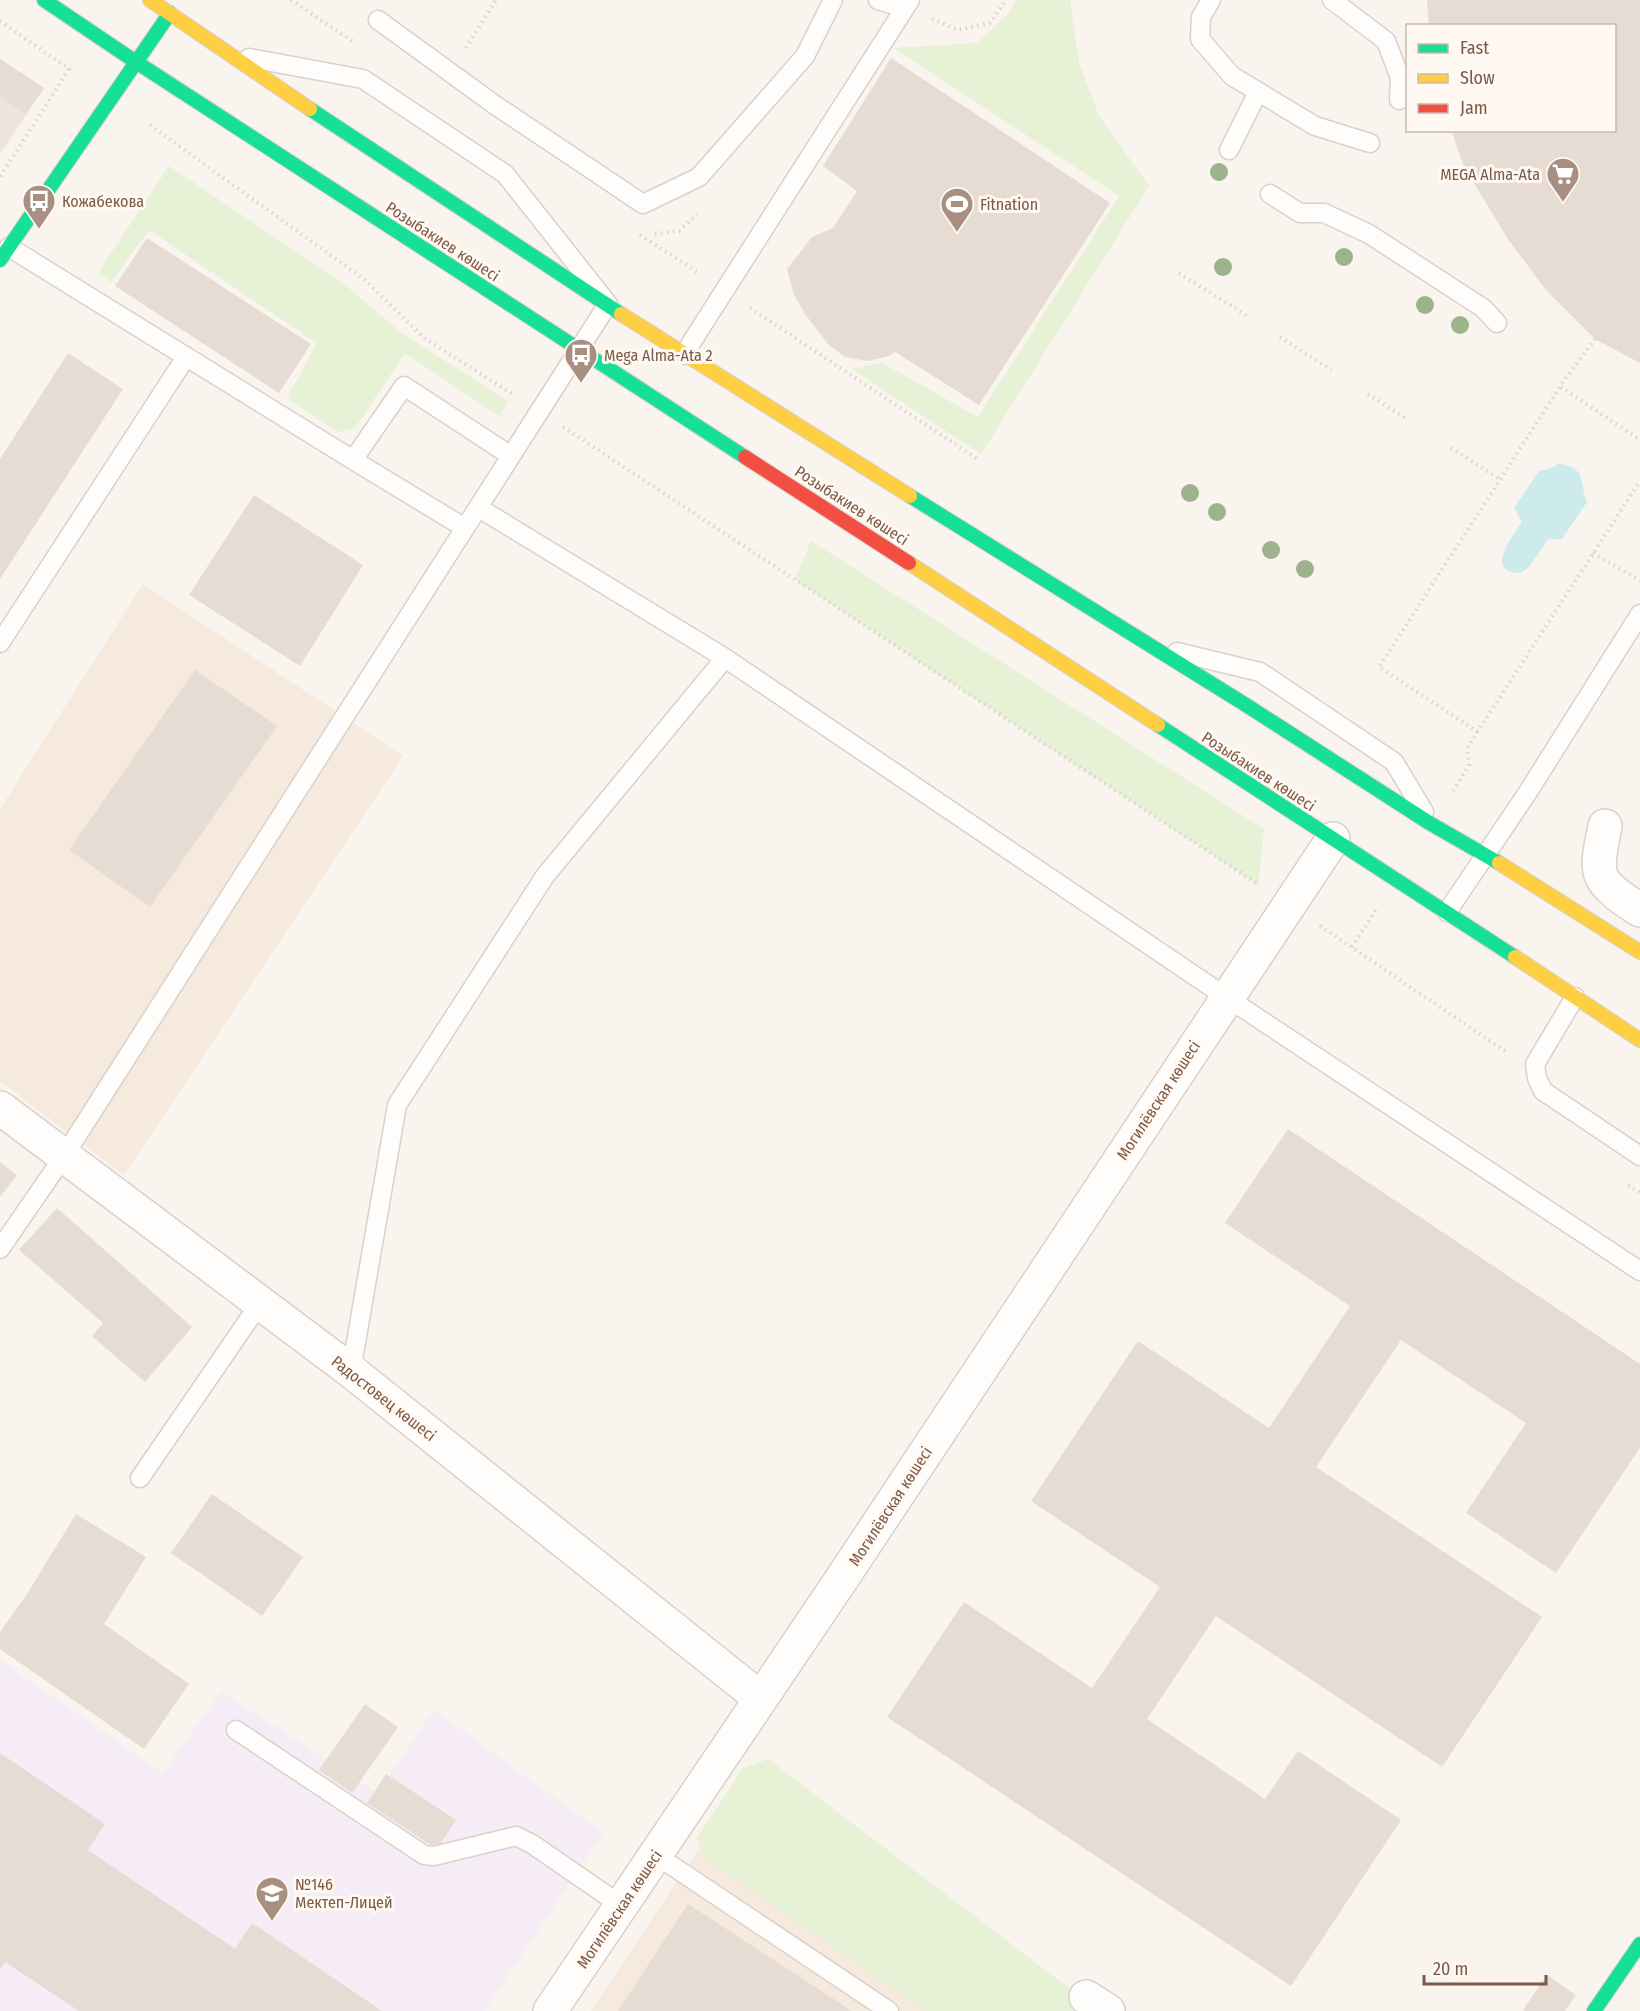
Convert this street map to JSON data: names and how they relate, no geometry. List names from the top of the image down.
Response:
{
  "streets": {
    "main road": ["Розыбакиев көшесі"],
    "street": ["Могилёвская көшесі", "Радостовец көшесі"]
  },
  "crossings": [
    ["Розыбакиев көшесі", "Могилёвская көшесі"],
    ["Могилёвская көшесі", "Радостовец көшесі"]
  ],
  "places": {
    "supermarket": ["MEGA Alma-Ata"],
    "bus stop": ["Кожабекова", "Mega Alma-Ata 2"],
    "sports": ["Fitnation"],
    "school or university": ["№146 Мектеп-Лицей"]
  },
  "legend": ["Fast", "Slow", "Jam"],
  "scale_bar": "20 m"
}
